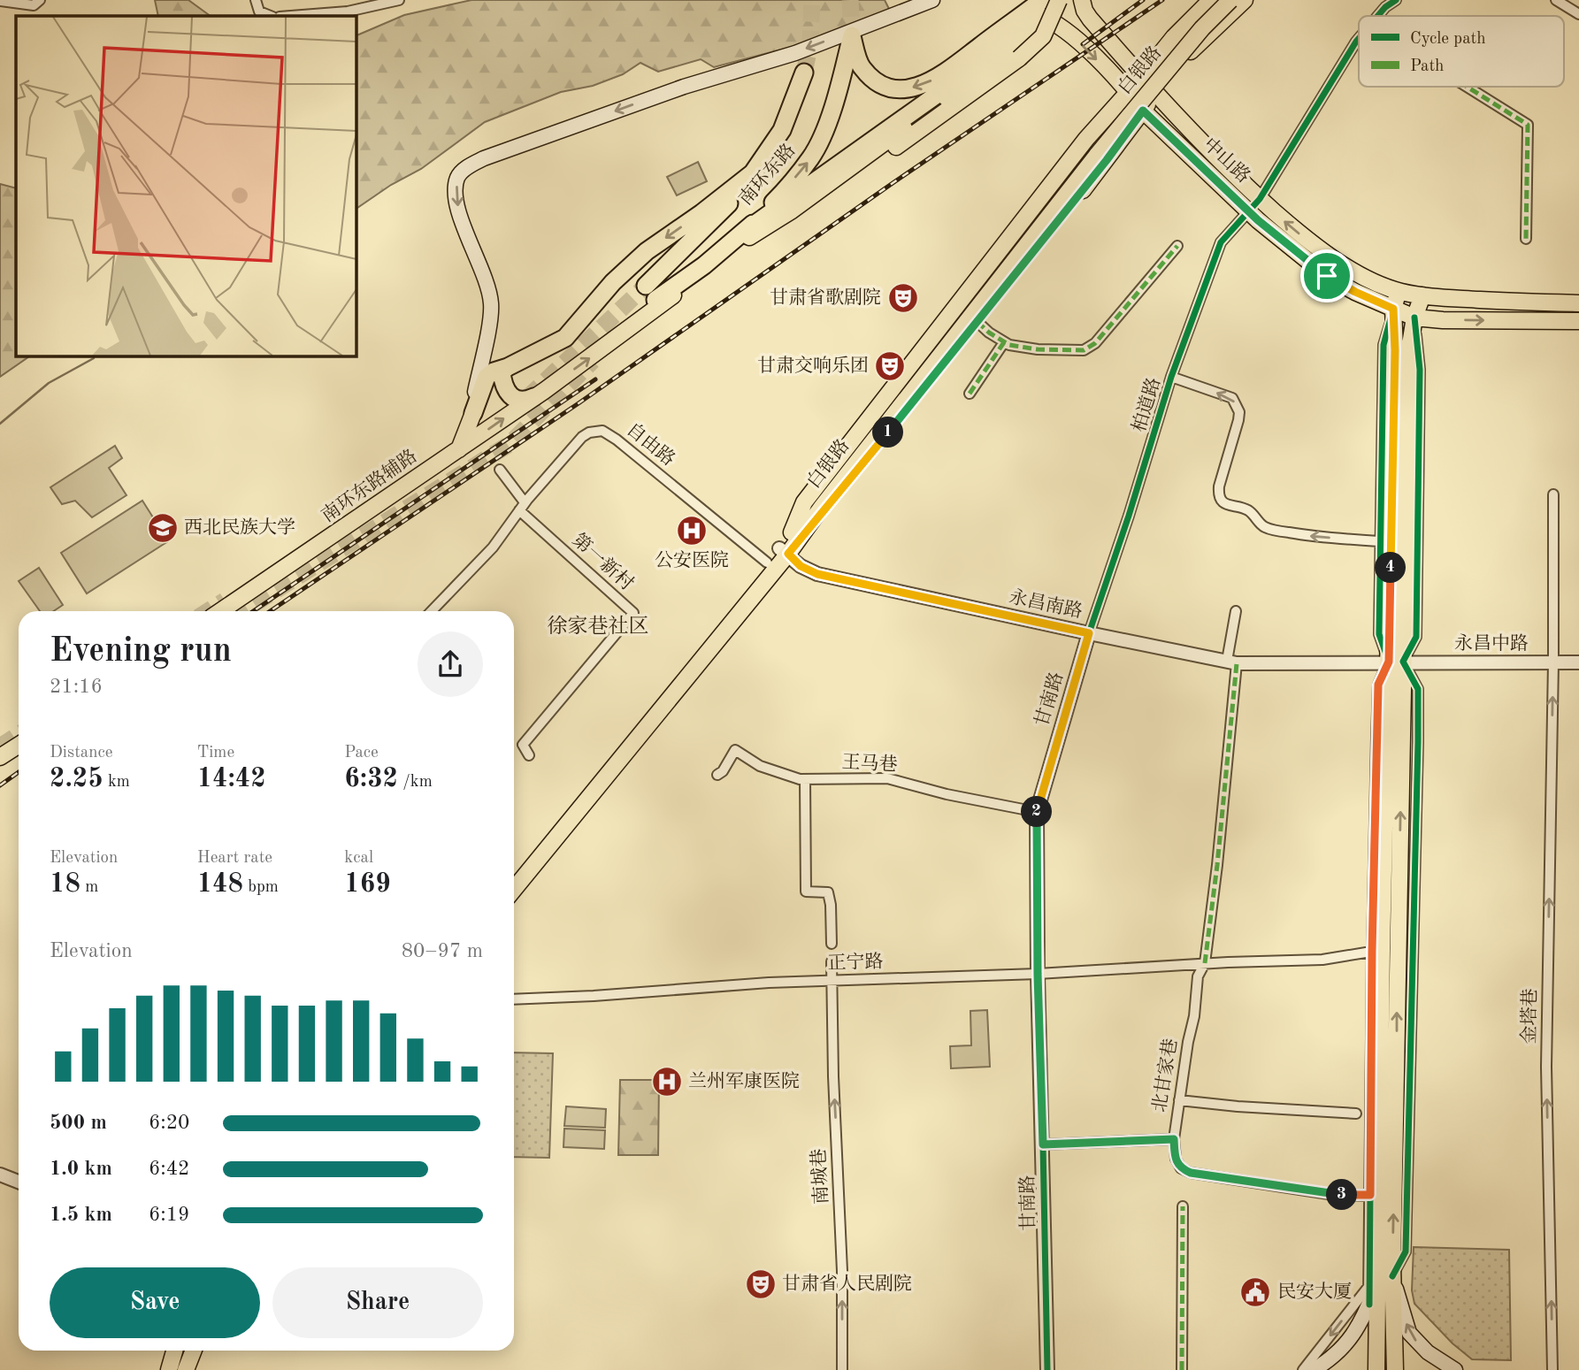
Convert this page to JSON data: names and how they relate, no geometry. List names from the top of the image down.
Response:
{
  "streets": {
    "highway": ["南环东路"],
    "main road": ["白银路", "中山路", "南环东路辅路"],
    "street": [
      "柏道路",
      "自由路",
      "第一新村",
      "永昌南路",
      "永昌中路",
      "甘南路",
      "王马巷",
      "正宁路",
      "金塔巷",
      "北甘家巷",
      "南城巷"
    ]
  },
  "crossings": [
    ["白银路", "自由路"],
    ["白银路", "永昌南路"],
    ["中山路", "柏道路"],
    ["柏道路", "永昌南路"],
    ["柏道路", "甘南路"],
    ["自由路", "第一新村"],
    ["永昌南路", "永昌中路"],
    ["永昌南路", "甘南路"],
    ["永昌中路", "金塔巷"],
    ["甘南路", "王马巷"],
    ["甘南路", "正宁路"],
    ["甘南路", "北甘家巷"],
    ["正宁路", "北甘家巷"],
    ["正宁路", "南城巷"]
  ],
  "one_way": ["南环东路辅路", "金塔巷", "南城巷"],
  "districts": ["徐家巷社区"],
  "places": {
    "theatre": ["甘肃省歌剧院", "甘肃交响乐团", "甘肃省人民剧院"],
    "school or university": ["西北民族大学"],
    "hospital": ["公安医院", "兰州军康医院"],
    "public building": ["民安大厦"]
  },
  "legend": ["Cycle path", "Path"],
  "page": {
    "pins": [
      "1",
      "4",
      "2",
      "3"
    ],
    "heading": ["Evening run", "21:16"],
    "stats": [
      ["Distance", "2.25 km"],
      ["Time", "14:42"],
      ["Pace", "6:32 /km"],
      ["Elevation", "18 m"],
      ["Heart rate", "148 bpm"],
      ["kcal", "169"]
    ],
    "chart": ["Elevation", "80–97 m"],
    "list": [
      {
        "name": "500 m",
        "note": "6:20"
      },
      {
        "name": "1.0 km",
        "note": "6:42"
      },
      {
        "name": "1.5 km",
        "note": "6:19"
      }
    ],
    "buttons": ["Save", "Share"]
  }
}
